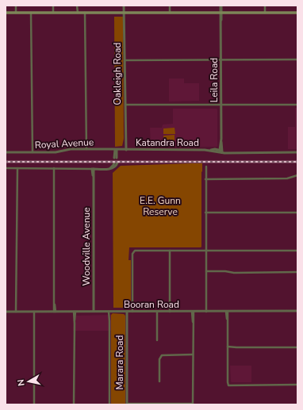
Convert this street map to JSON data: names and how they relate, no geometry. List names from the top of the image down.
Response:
{
  "streets": {
    "street": [
      "Oakleigh Road",
      "Leila Road",
      "Katandra Road",
      "Royal Avenue",
      "Woodville Avenue",
      "Booran Road",
      "Marara Road"
    ]
  },
  "crossings": [
    ["Oakleigh Road", "Katandra Road"],
    ["Oakleigh Road", "Royal Avenue"],
    ["Leila Road", "Katandra Road"],
    ["Katandra Road", "Royal Avenue"],
    ["Woodville Avenue", "Booran Road"],
    ["Booran Road", "Marara Road"]
  ],
  "parks": ["E.E. Gunn Reserve"],
  "north": "left"
}
